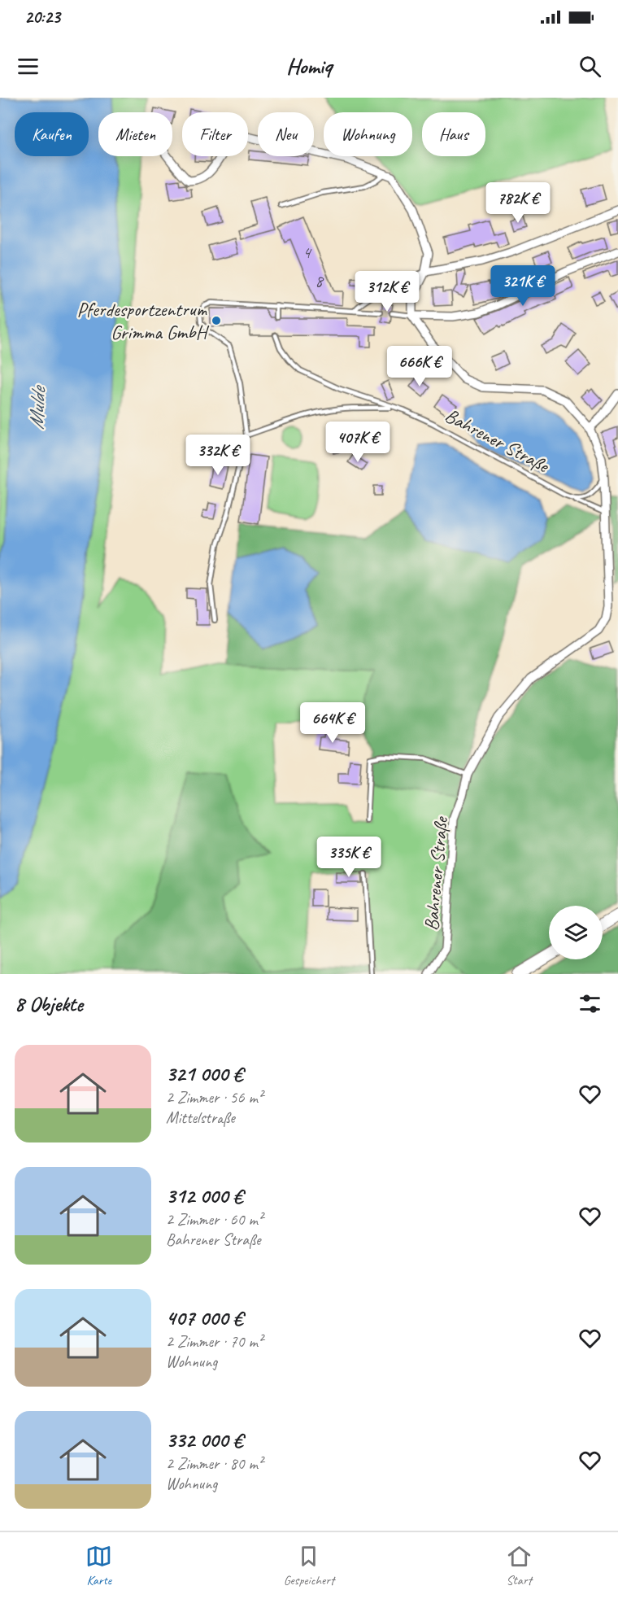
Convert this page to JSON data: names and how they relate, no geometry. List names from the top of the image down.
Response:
{
  "streets": {
    "street": ["Bahrener Straße"]
  },
  "water": ["Mulde"],
  "places": ["Pferdesportzentrum Grimma GmbH"],
  "house_numbers": ["4", "8"],
  "page": {
    "status": "20:23",
    "header": "Homiq",
    "chip": [
      "Kaufen",
      "Mieten",
      "Filter",
      "Neu",
      "Wohnung",
      "Haus"
    ],
    "price": [
      "782K €",
      "321K €",
      "312K €",
      "666K €",
      "407K €",
      "332K €",
      "664K €",
      "335K €"
    ],
    "heading": "8 Objekte",
    "list": [
      {
        "name": "321 000 €",
        "note": "2 Zimmer · 56 m² · Mittelstraße"
      },
      {
        "name": "312 000 €",
        "note": "2 Zimmer · 60 m² · Bahrener Straße"
      },
      {
        "name": "407 000 €",
        "note": "2 Zimmer · 70 m² · Wohnung"
      },
      {
        "name": "332 000 €",
        "note": "2 Zimmer · 80 m² · Wohnung"
      }
    ],
    "tabs": ["Karte", "Gespeichert", "Start"]
  }
}
